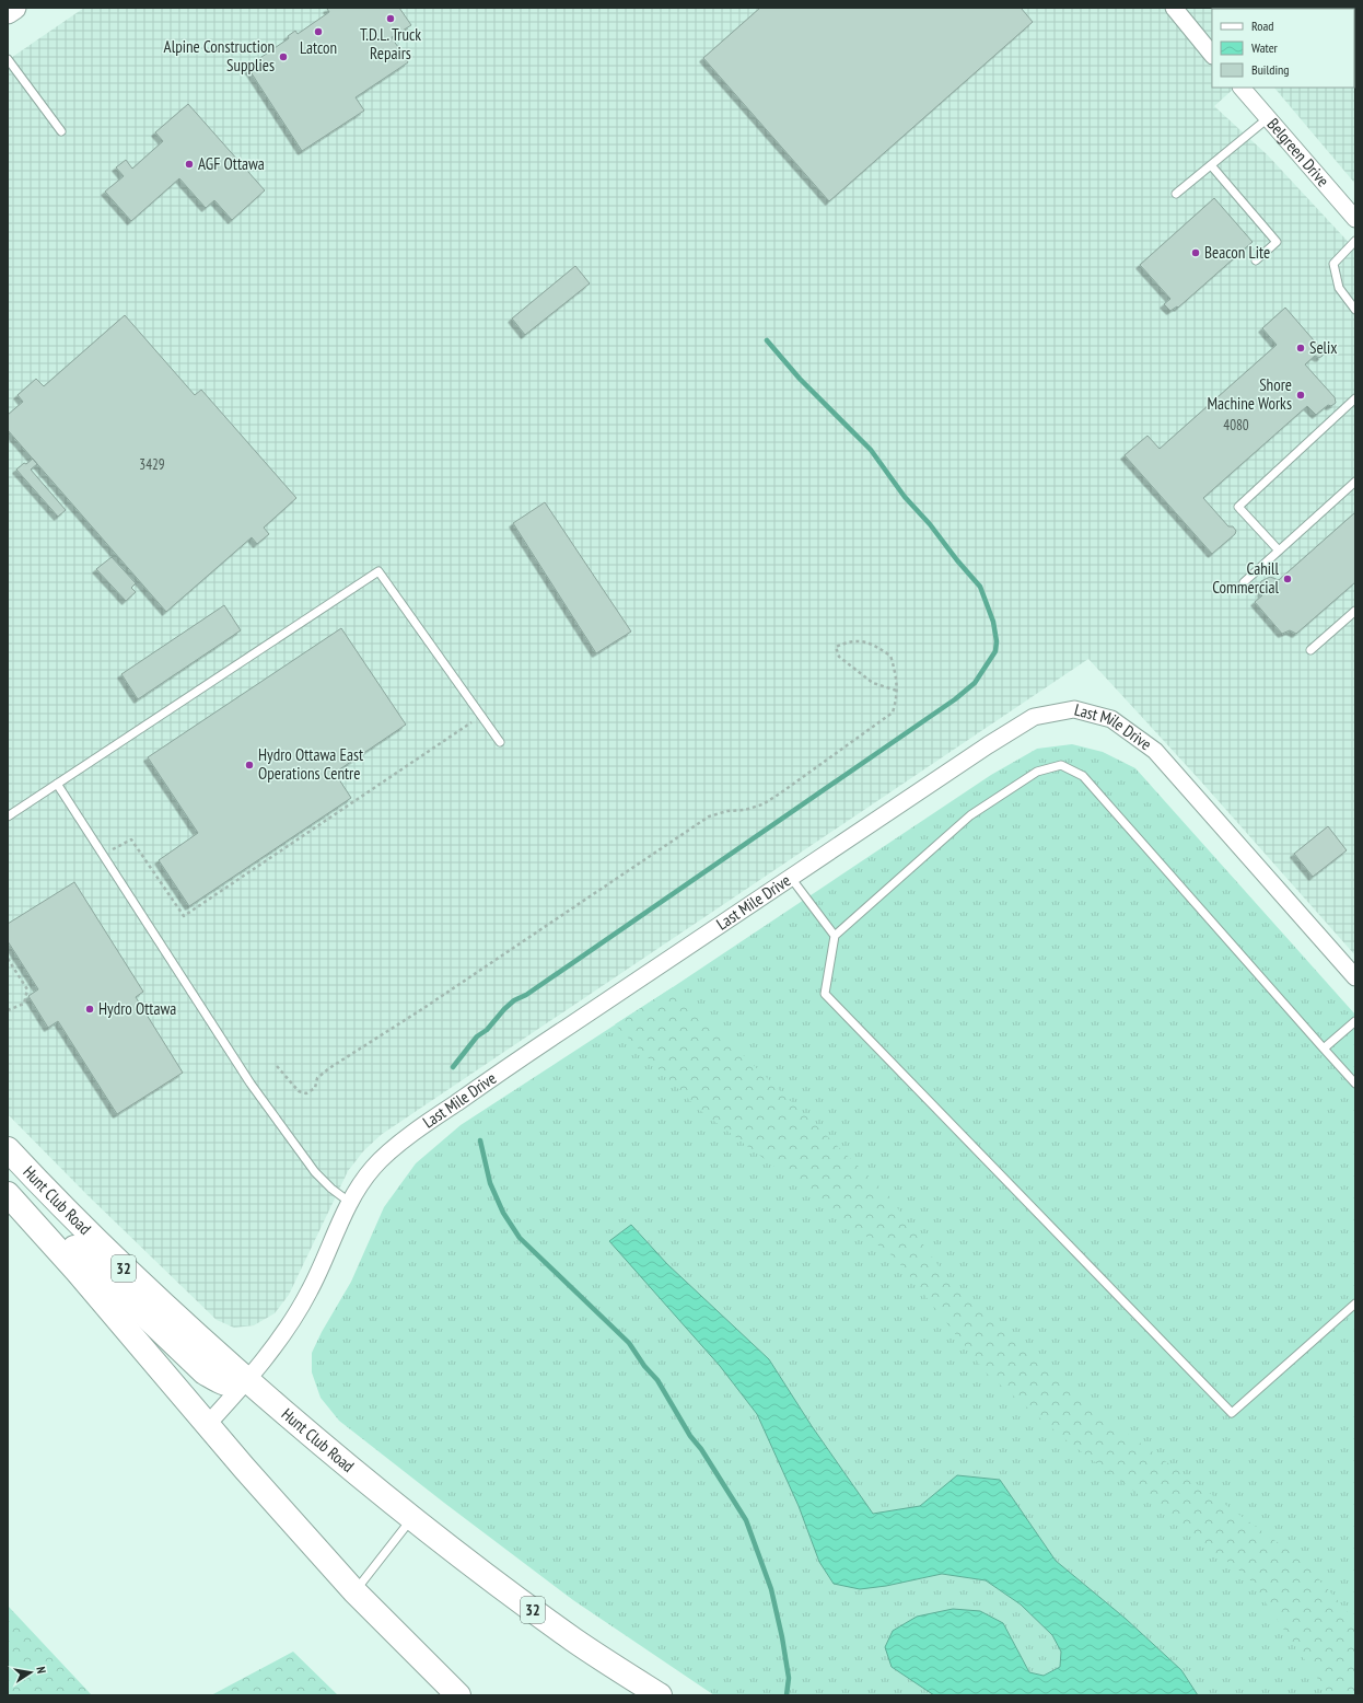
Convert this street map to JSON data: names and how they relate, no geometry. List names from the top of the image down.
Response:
{
  "streets": {
    "main road": ["Hunt Club Road", "32"],
    "street": ["Belgreen Drive", "Last Mile Drive"]
  },
  "crossings": [
    ["Last Mile Drive", "Hunt Club Road"]
  ],
  "places": [
    "T.D.L. Truck Repairs",
    "Latcon",
    "Alpine Construction Supplies",
    "AGF Ottawa",
    "Beacon Lite",
    "Selix",
    "Shore Machine Works",
    "Cahill Commercial",
    "Hydro Ottawa East Operations Centre",
    "Hydro Ottawa"
  ],
  "house_numbers": ["4080", "3429"],
  "legend": ["Road", "Water", "Building"],
  "north": "right"
}
